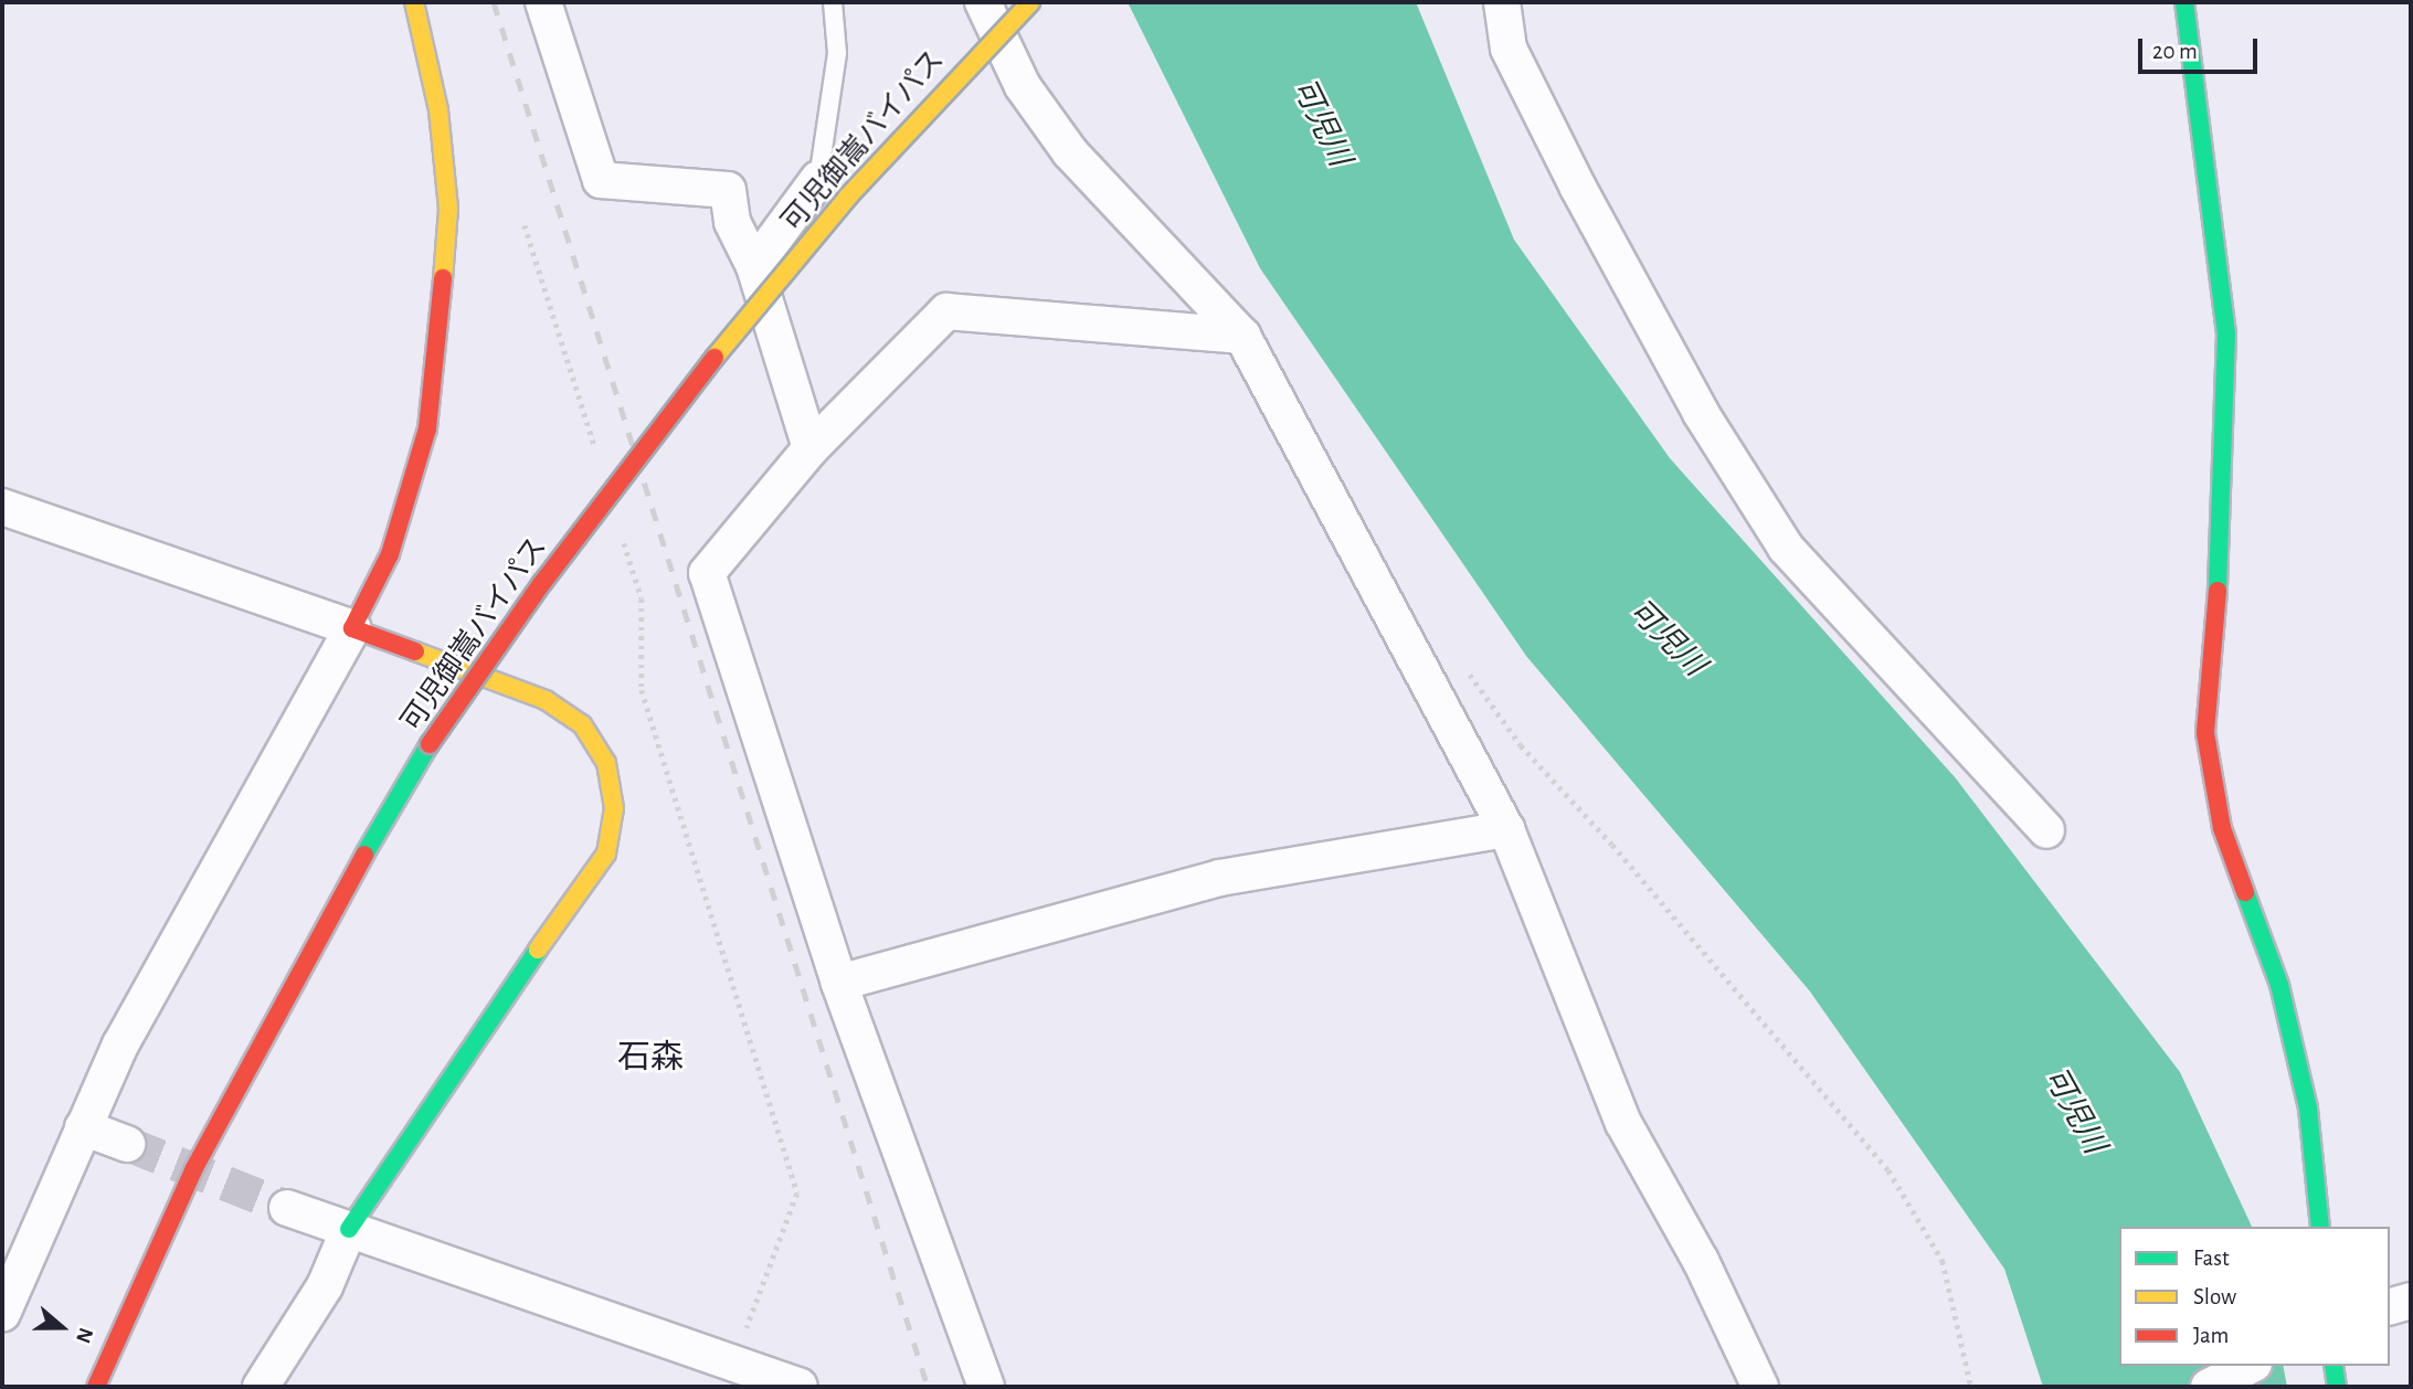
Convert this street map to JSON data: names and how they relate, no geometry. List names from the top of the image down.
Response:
{
  "streets": {
    "main road": ["可児御嵩バイパス"]
  },
  "districts": ["石森"],
  "water": ["可児川"],
  "legend": ["Fast", "Slow", "Jam"],
  "scale_bar": "20 m",
  "north": "right"
}
